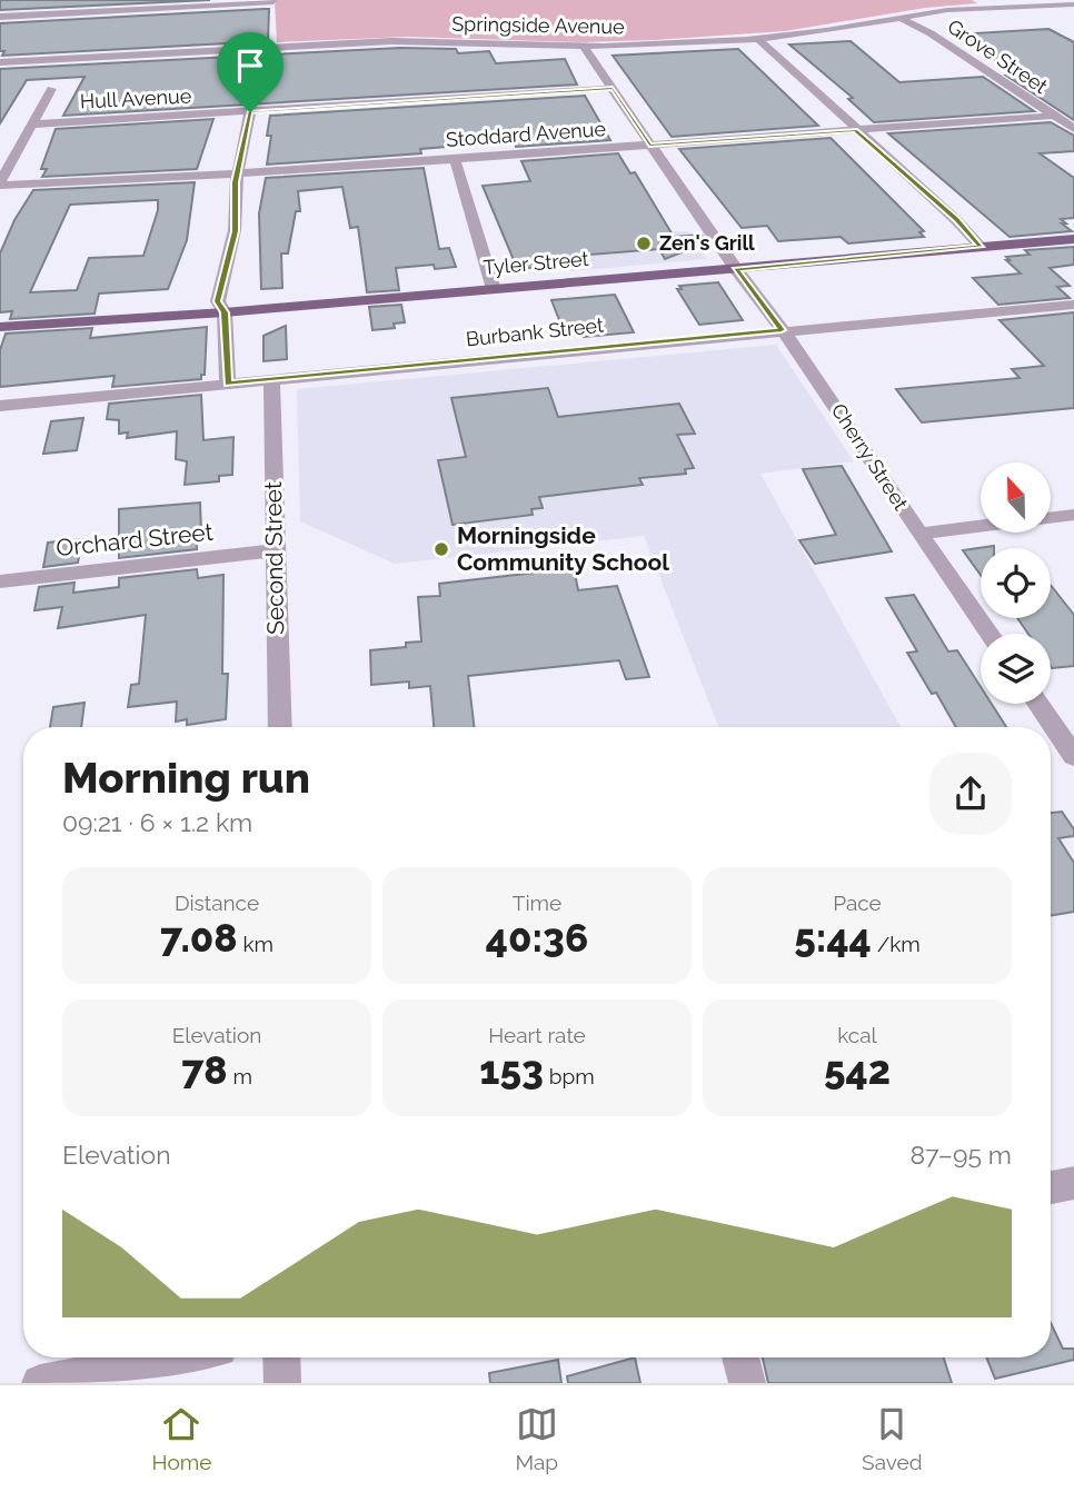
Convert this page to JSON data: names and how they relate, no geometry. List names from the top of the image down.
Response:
{
  "streets": {
    "main road": ["Tyler Street"],
    "street": [
      "Springside Avenue",
      "Grove Street",
      "Hull Avenue",
      "Stoddard Avenue",
      "Burbank Street",
      "Cherry Street",
      "Orchard Street",
      "Second Street"
    ]
  },
  "crossings": [
    ["Springside Avenue", "Grove Street"],
    ["Springside Avenue", "Cherry Street"],
    ["Grove Street", "Stoddard Avenue"],
    ["Hull Avenue", "Cherry Street"],
    ["Stoddard Avenue", "Cherry Street"],
    ["Tyler Street", "Cherry Street"],
    ["Burbank Street", "Cherry Street"],
    ["Burbank Street", "Second Street"],
    ["Orchard Street", "Second Street"]
  ],
  "places": ["Zen's Grill", "Morningside Community School"],
  "north": "top",
  "page": {
    "heading": ["Morning run", "09:21 · 6 × 1.2 km"],
    "stats": [
      ["Distance", "7.08 km"],
      ["Time", "40:36"],
      ["Pace", "5:44 /km"],
      ["Elevation", "78 m"],
      ["Heart rate", "153 bpm"],
      ["kcal", "542"]
    ],
    "chart": ["Elevation", "87–95 m"],
    "tabs": ["Home", "Map", "Saved"]
  }
}
